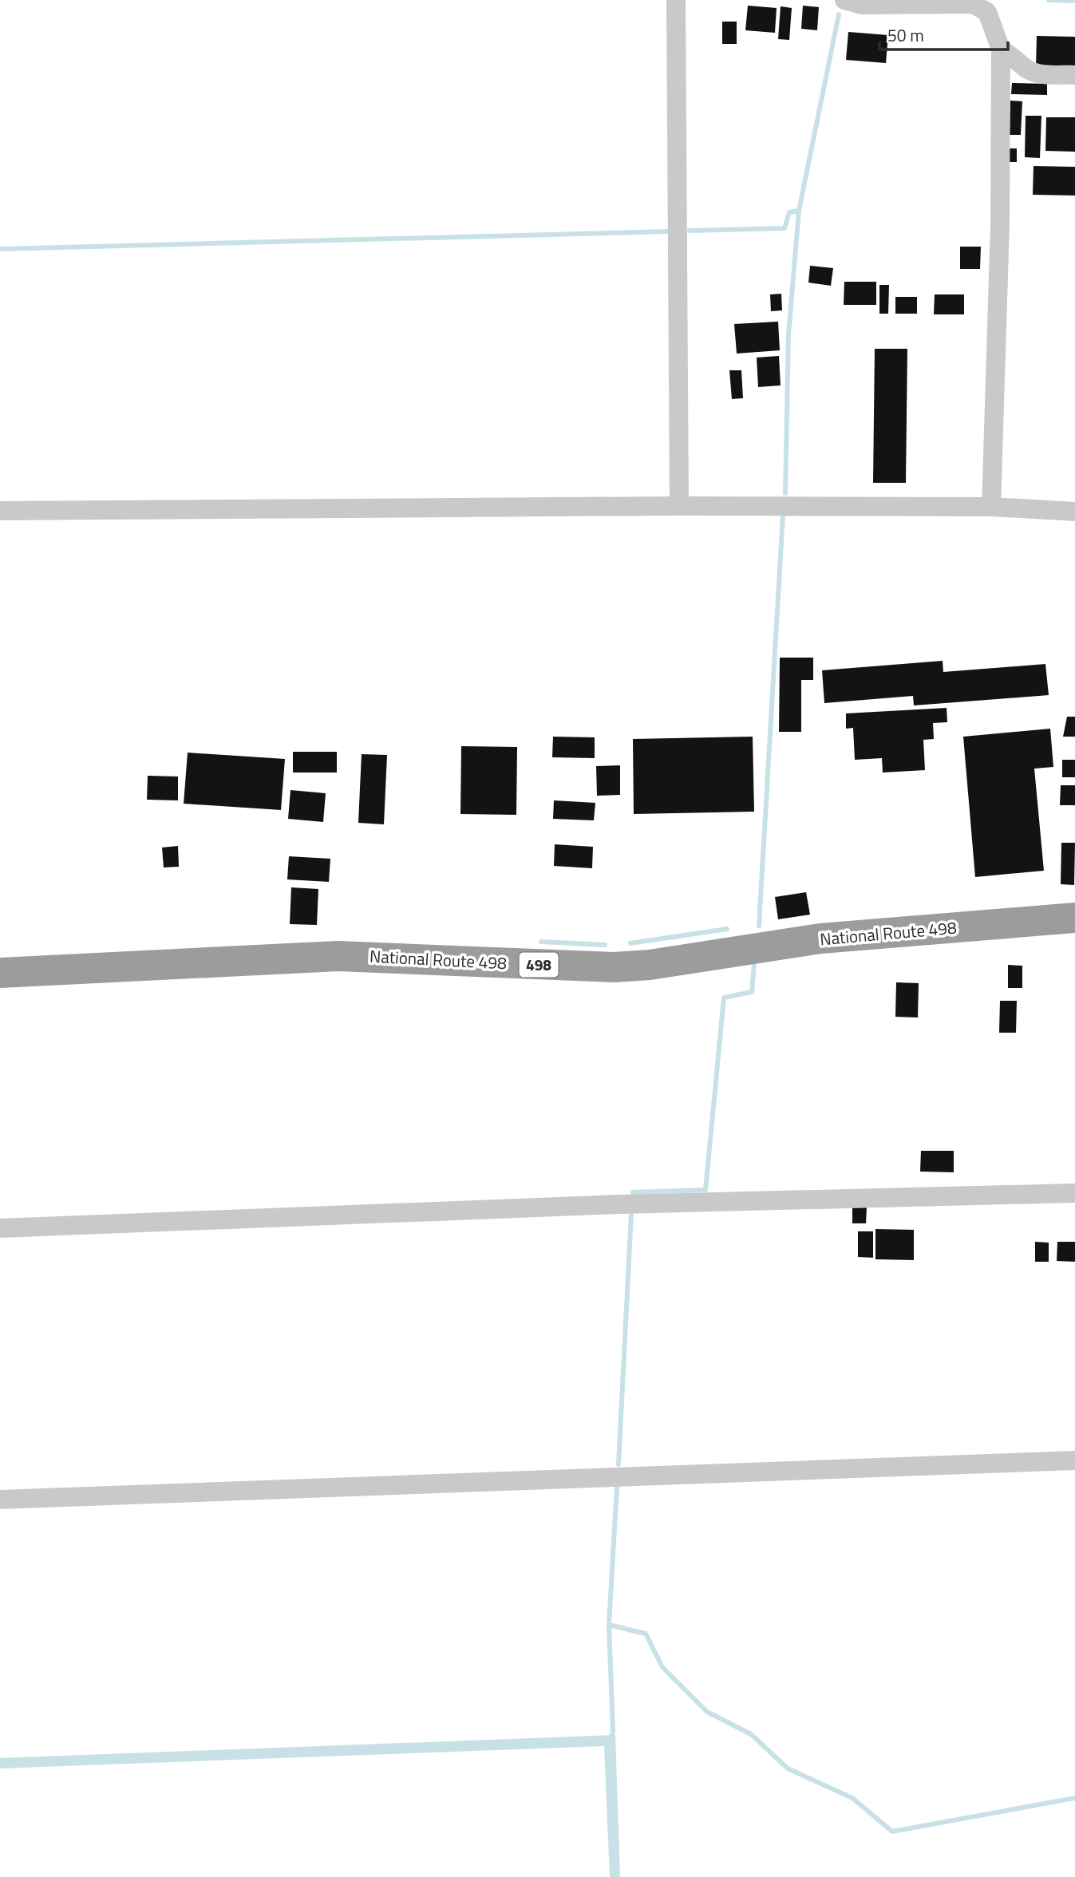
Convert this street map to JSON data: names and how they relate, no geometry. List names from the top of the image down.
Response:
{
  "streets": {
    "highway": ["National Route 498", "498"]
  },
  "scale_bar": "50 m"
}
